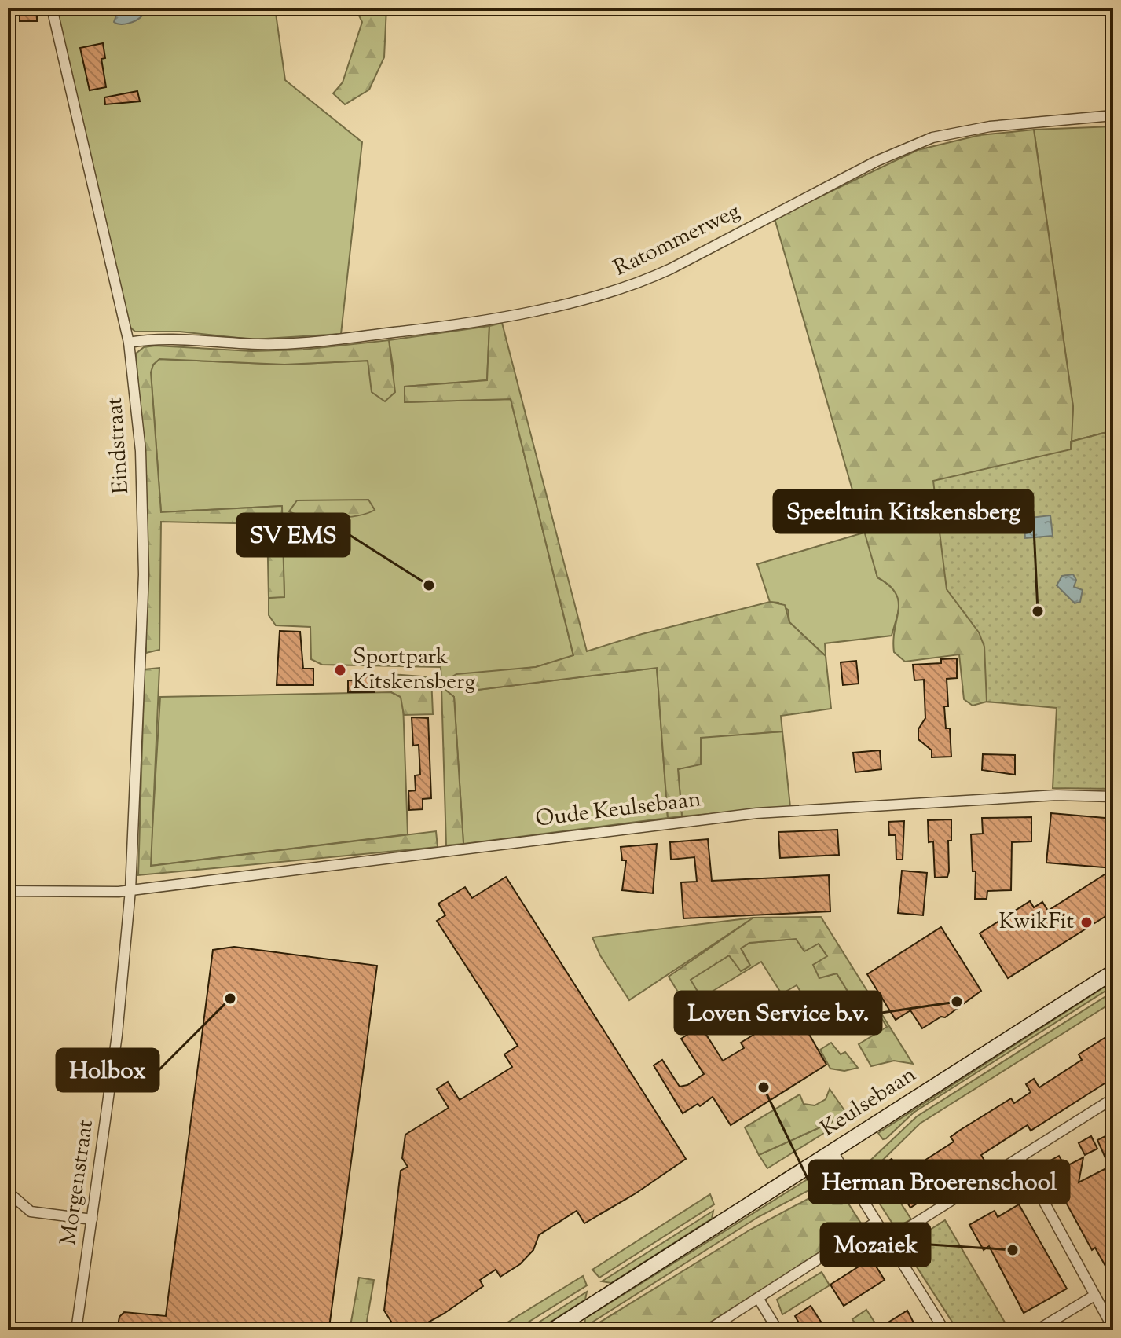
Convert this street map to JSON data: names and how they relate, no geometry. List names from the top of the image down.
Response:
{
  "streets": {
    "street": [
      "Ratommerweg",
      "Eindstraat",
      "Oude Keulsebaan",
      "Keulsebaan",
      "Morgenstraat"
    ]
  },
  "crossings": [
    ["Ratommerweg", "Eindstraat"],
    ["Eindstraat", "Oude Keulsebaan"],
    ["Eindstraat", "Morgenstraat"],
    ["Oude Keulsebaan", "Morgenstraat"]
  ],
  "places": [
    "SV EMS",
    "Speeltuin Kitskensberg",
    "Sportpark Kitskensberg",
    "KwikFit",
    "Holbox",
    "Loven Service b.v.",
    "Herman Broerenschool",
    "Mozaiek"
  ]
}
